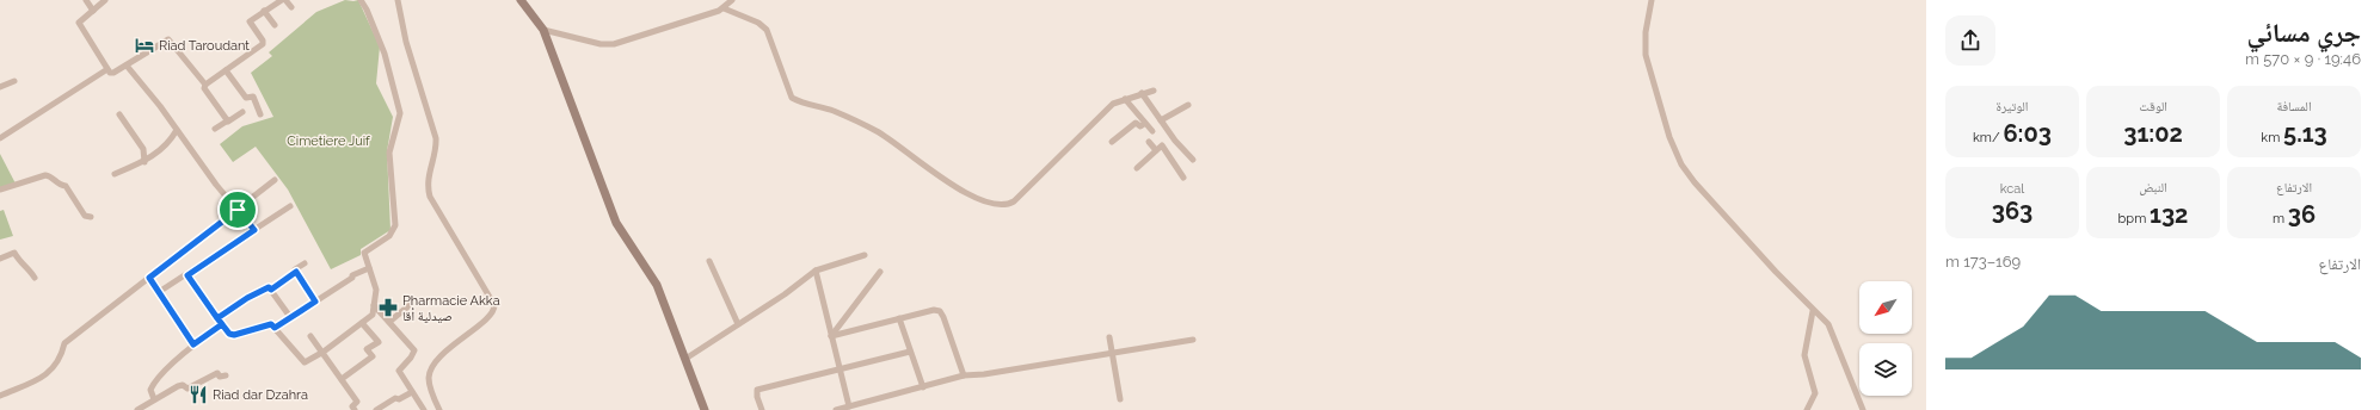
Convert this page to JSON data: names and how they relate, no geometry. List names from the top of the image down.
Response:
{
  "parks": ["Cimetiere Juif"],
  "places": {
    "hotel": ["Riad Taroudant"],
    "pharmacy": ["Pharmacie Akka صيدلية أقا"],
    "restaurant": ["Riad dar Dzahra"]
  },
  "north": "bottom left",
  "page": {
    "heading": ["جري مسائي", "19:46 · 9 × 570 m"],
    "stats": [
      ["المسافة", "5.13 km"],
      ["الوقت", "31:02"],
      ["الوتيرة", "6:03 /km"],
      ["الارتفاع", "36 m"],
      ["النبض", "132 bpm"],
      ["kcal", "363"]
    ],
    "chart": ["الارتفاع", "169–173 m"]
  }
}
